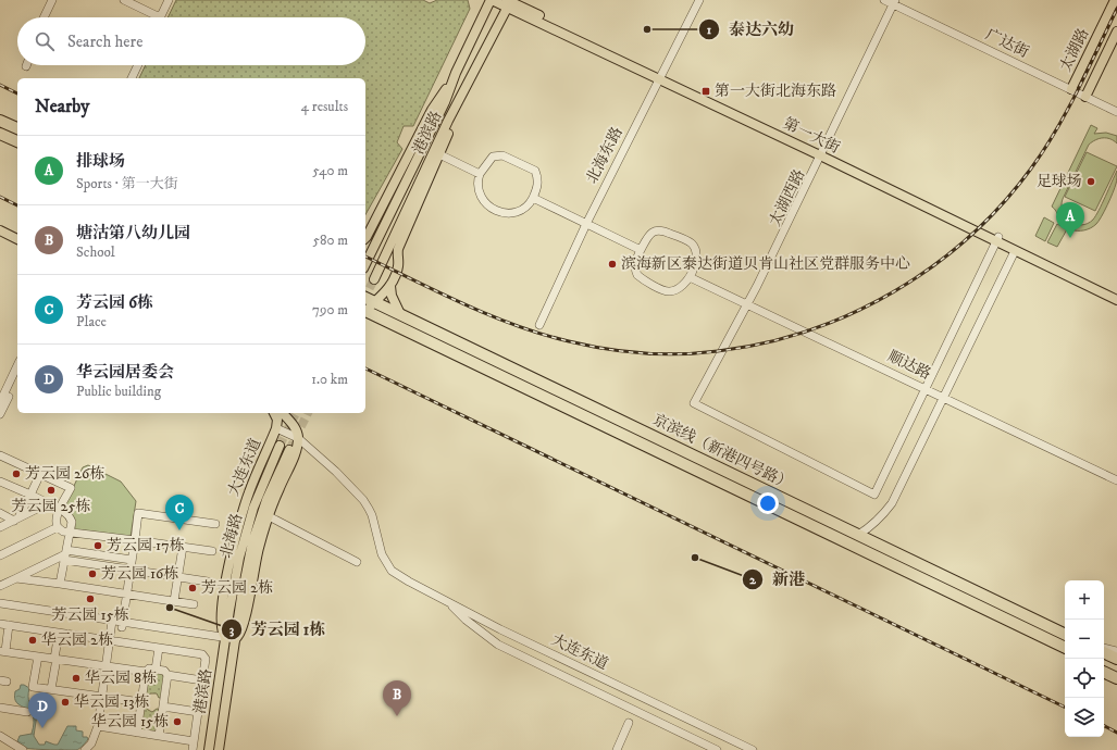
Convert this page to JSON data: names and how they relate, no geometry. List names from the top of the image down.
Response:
{
  "streets": {
    "highway": ["京滨线（新港四号路）"],
    "main road": [
      "太湖路",
      "港滨路",
      "第一大街",
      "大连东道",
      "北海路"
    ],
    "street": [
      "广达街",
      "北海东路",
      "太湖西路",
      "顺达路"
    ]
  },
  "crossings": [
    ["广达街", "太湖路"],
    ["广达街", "太湖西路"],
    ["港滨路", "第一大街"],
    ["港滨路", "大连东道"],
    ["港滨路", "北海路"],
    ["第一大街", "北海东路"],
    ["第一大街", "太湖西路"],
    ["太湖西路", "顺达路"],
    ["大连东道", "北海路"]
  ],
  "places": {
    "other": [
      "泰达六幼",
      "足球场",
      "滨海新区泰达街道贝肯山社区党群服务中心",
      "芳云园 26栋",
      "芳云园 25栋",
      "芳云园 17栋",
      "新港",
      "芳云园 16栋",
      "芳云园 2栋",
      "芳云园 15栋",
      "芳云园 1栋",
      "华云园 2栋",
      "华云园 8栋",
      "华云园 13栋",
      "华云园 15栋"
    ],
    "transit": ["第一大街北海东路"]
  },
  "page": {
    "search": "Search here",
    "heading": ["Nearby", "4 results"],
    "list": [
      {
        "mark": "A",
        "name": "排球场",
        "note": "Sports · 第一大街",
        "value": "540 m"
      },
      {
        "mark": "B",
        "name": "塘沽第八幼儿园",
        "note": "School",
        "value": "580 m"
      },
      {
        "mark": "C",
        "name": "芳云园 6栋",
        "note": "Place",
        "value": "790 m"
      },
      {
        "mark": "D",
        "name": "华云园居委会",
        "note": "Public building",
        "value": "1.0 km"
      }
    ],
    "pins": [
      "A",
      "C",
      "B",
      "D"
    ],
    "map_buttons": ["+", "−"]
  }
}
